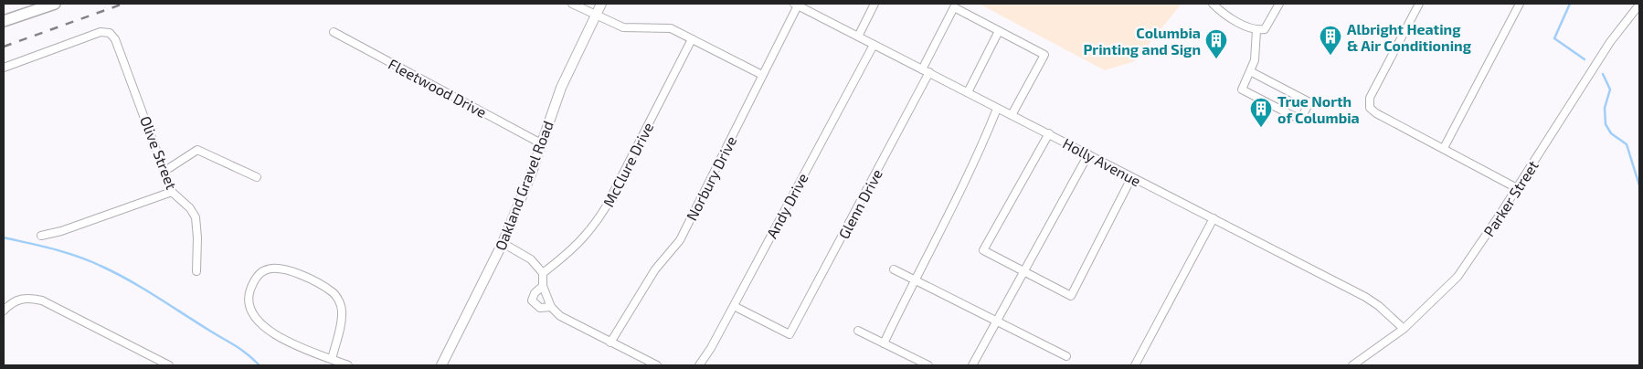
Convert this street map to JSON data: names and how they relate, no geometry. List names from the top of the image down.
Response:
{
  "streets": {
    "street": [
      "Fleetwood Drive",
      "Olive Street",
      "Holly Avenue",
      "McClure Drive",
      "Norbury Drive",
      "Oakland Gravel Road",
      "Parker Street",
      "Glenn Drive",
      "Andy Drive"
    ]
  },
  "crossings": [
    ["Fleetwood Drive", "Oakland Gravel Road"],
    ["Holly Avenue", "Norbury Drive"],
    ["Holly Avenue", "Parker Street"],
    ["Holly Avenue", "Glenn Drive"],
    ["Holly Avenue", "Andy Drive"],
    ["Glenn Drive", "Andy Drive"]
  ],
  "places": {
    "building": ["Albright Heating & Air Conditioning", "Columbia Printing and Sign", "True North of Columbia"]
  }
}
